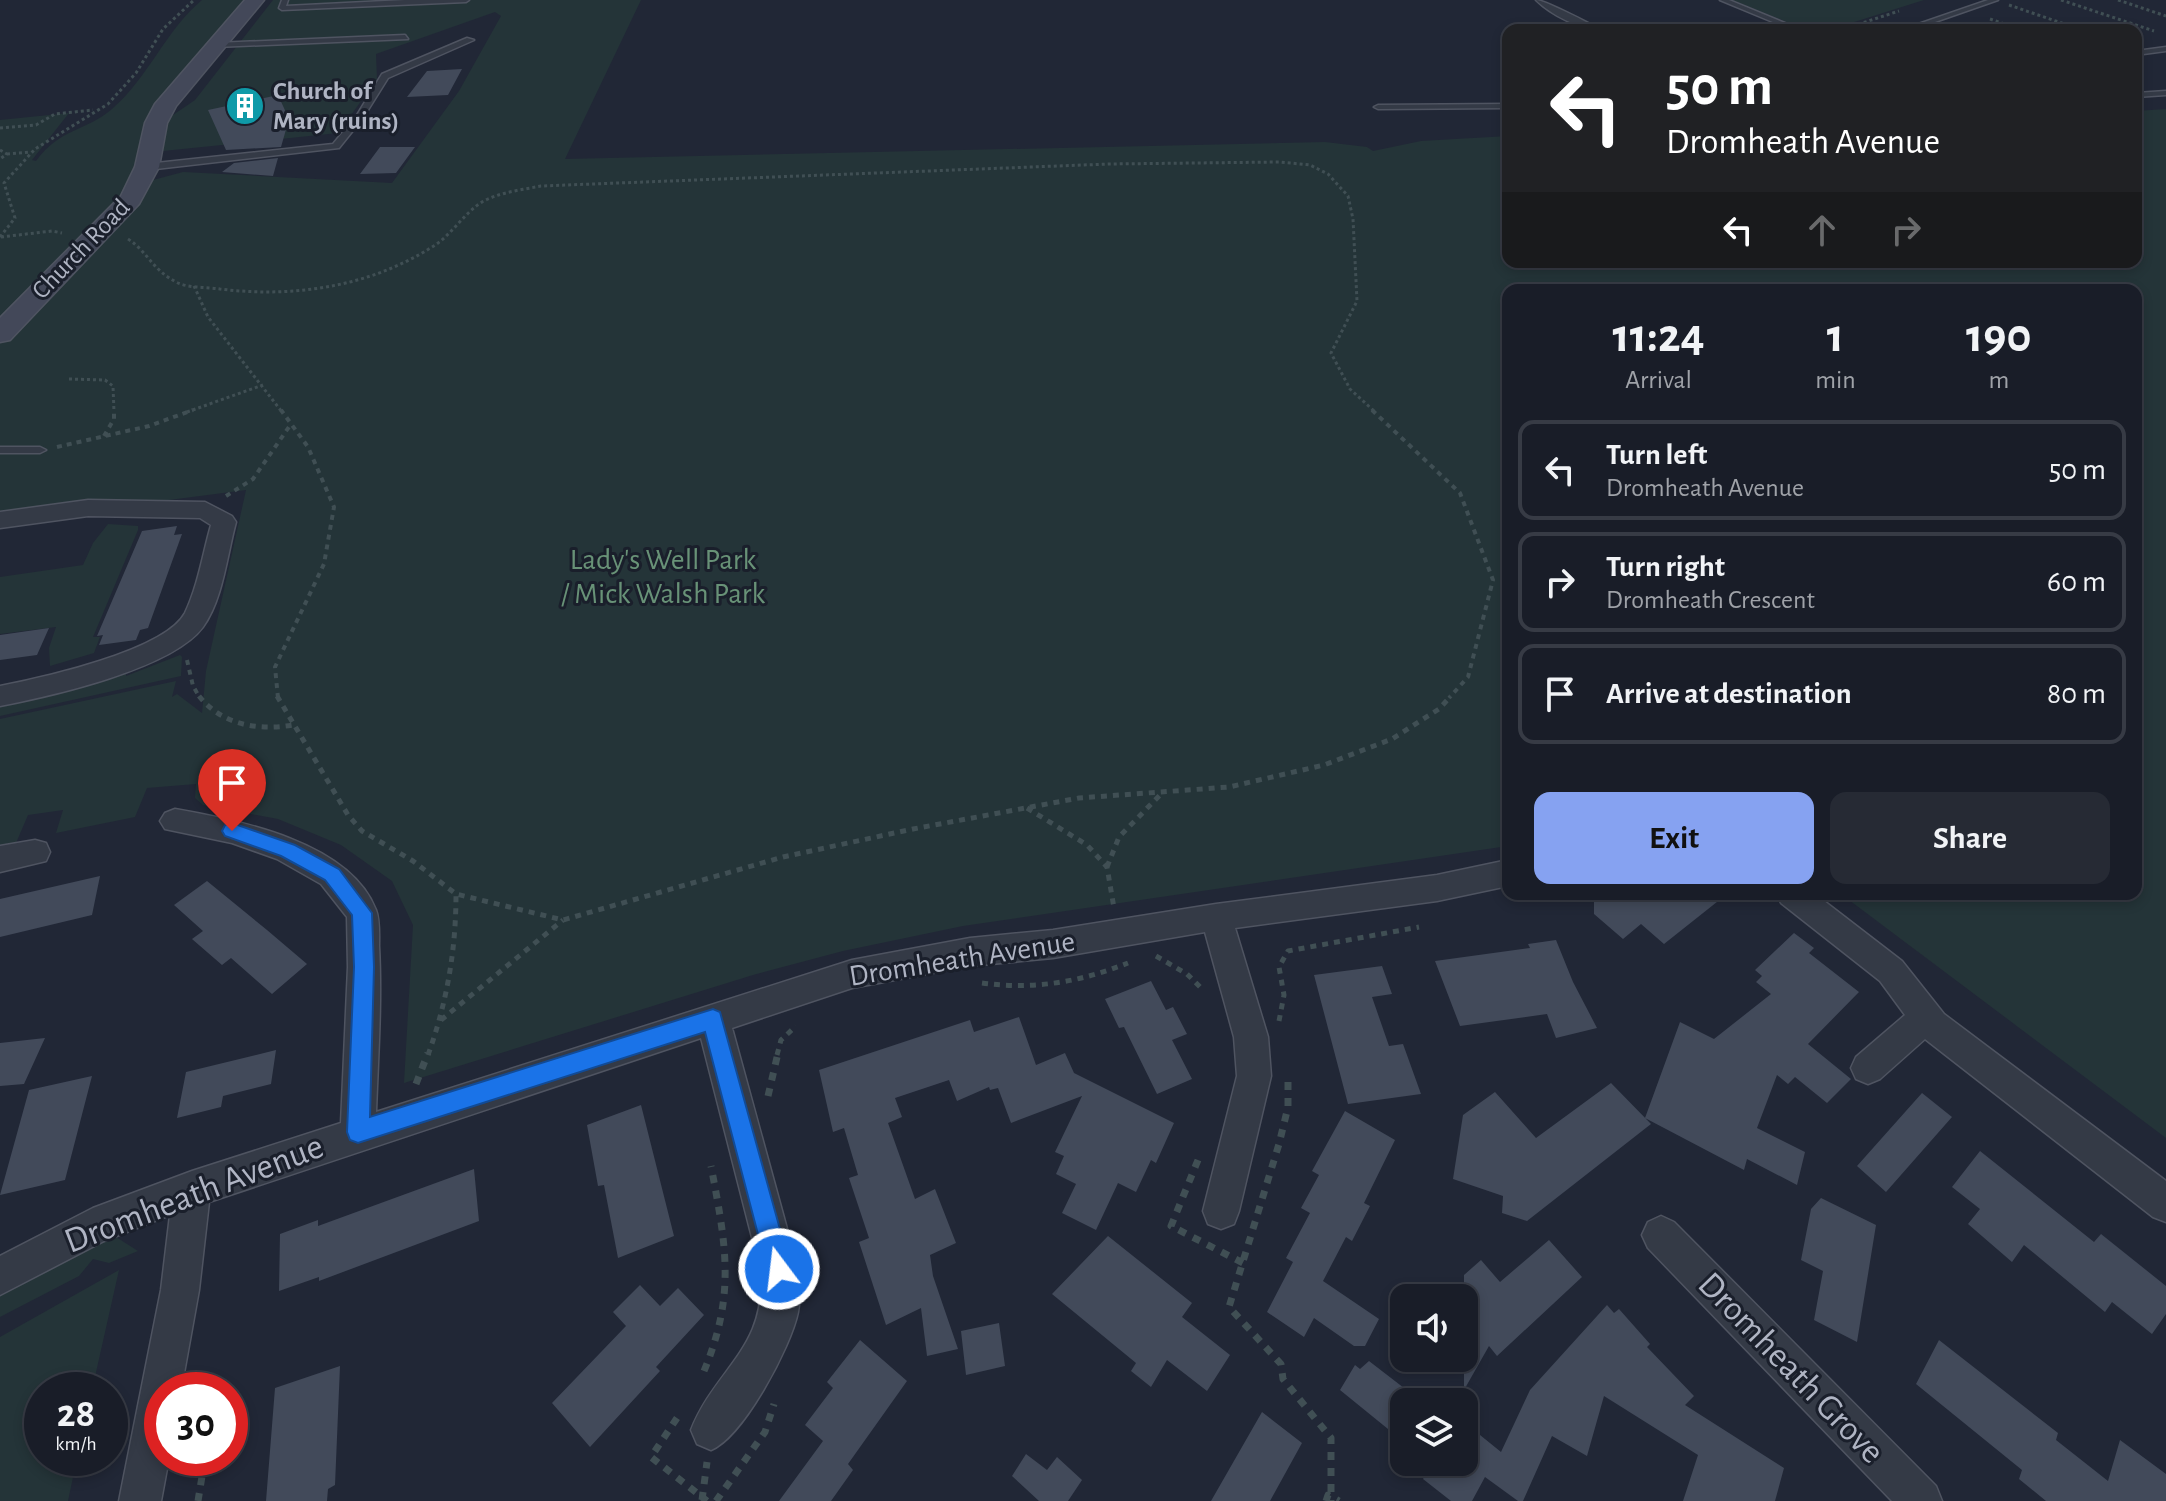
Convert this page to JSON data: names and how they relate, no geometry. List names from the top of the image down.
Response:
{
  "streets": {
    "street": ["Church Road", "Dromheath Avenue", "Dromheath Grove"]
  },
  "parks": ["Lady's Well Park / Mick Walsh Park"],
  "places": {
    "building": ["Church of Mary (ruins)"]
  },
  "page": {
    "turn": ["50 m", "Dromheath Avenue"],
    "eta": [
      "11:24",
      "Arrival",
      "1",
      "min",
      "190",
      "m"
    ],
    "list": [
      {
        "name": "Turn left",
        "note": "Dromheath Avenue",
        "value": "50 m"
      },
      {
        "name": "Turn right",
        "note": "Dromheath Crescent",
        "value": "60 m"
      },
      {
        "name": "Arrive at destination",
        "value": "80 m"
      }
    ],
    "buttons": ["Exit", "Share"],
    "speed": "28 km/h",
    "limit": "30"
  }
}
